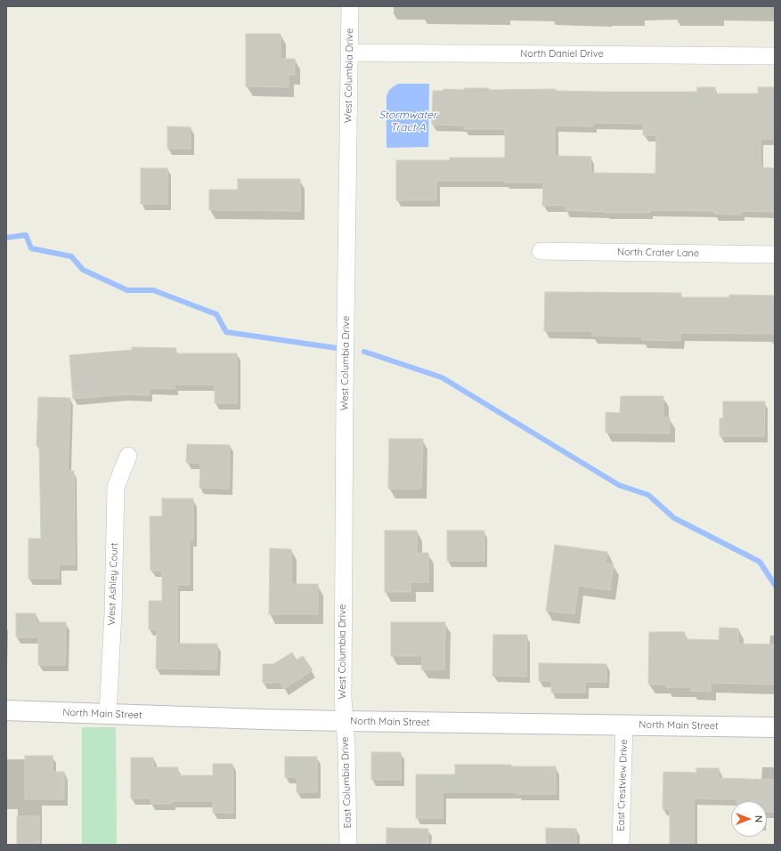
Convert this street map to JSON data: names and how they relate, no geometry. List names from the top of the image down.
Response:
{
  "streets": {
    "street": [
      "North Daniel Drive",
      "West Columbia Drive",
      "North Crater Lane",
      "West Ashley Court",
      "North Main Street",
      "East Columbia Drive",
      "East Crestview Drive"
    ]
  },
  "crossings": [
    ["North Daniel Drive", "West Columbia Drive"],
    ["West Columbia Drive", "North Main Street"],
    ["West Columbia Drive", "East Columbia Drive"],
    ["West Ashley Court", "North Main Street"],
    ["North Main Street", "East Columbia Drive"],
    ["North Main Street", "East Crestview Drive"]
  ],
  "water": ["Stormwater Tract A"],
  "north": "right"
}
